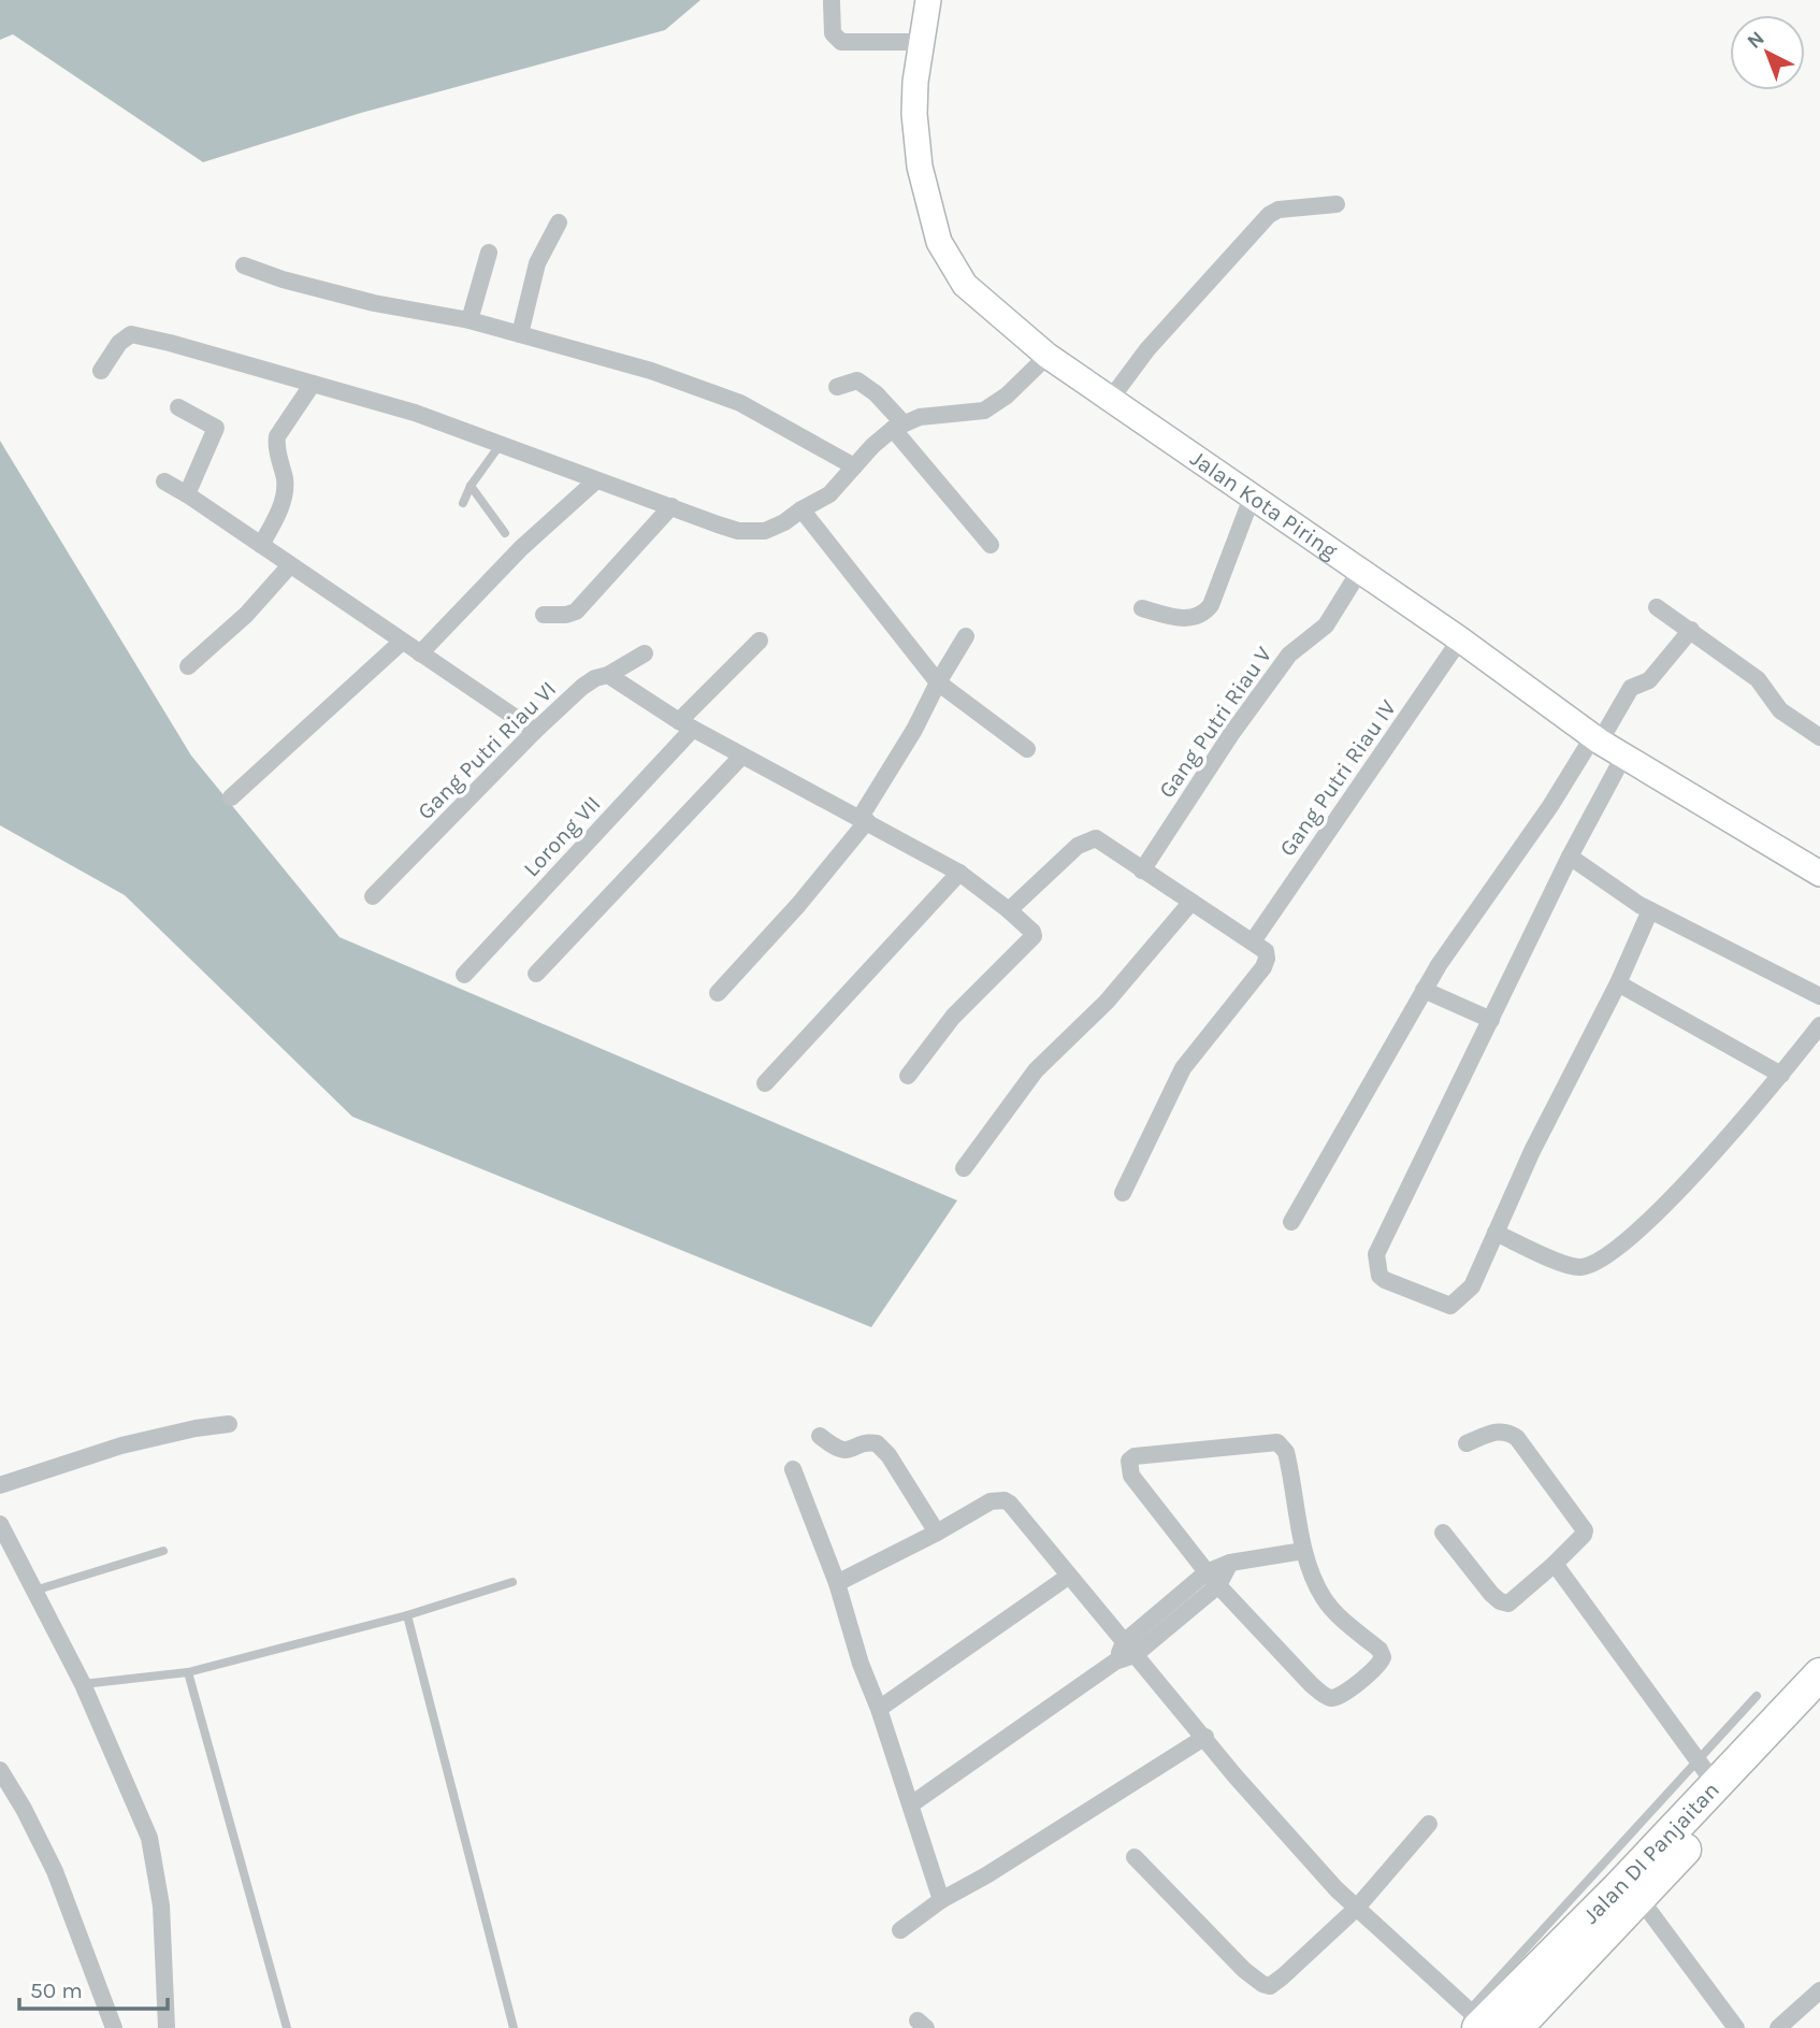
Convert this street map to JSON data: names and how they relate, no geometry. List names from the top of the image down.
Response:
{
  "streets": {
    "highway": ["Jalan DI Panjaitan"],
    "street": [
      "Jalan Kota Piring",
      "Gang Putri Riau V",
      "Gang Putri Riau VI",
      "Gang Putri Riau IV",
      "Lorong VII"
    ]
  },
  "crossings": [
    ["Jalan Kota Piring", "Gang Putri Riau V"],
    ["Jalan Kota Piring", "Gang Putri Riau IV"]
  ],
  "scale_bar": "50 m",
  "north": "top left"
}
